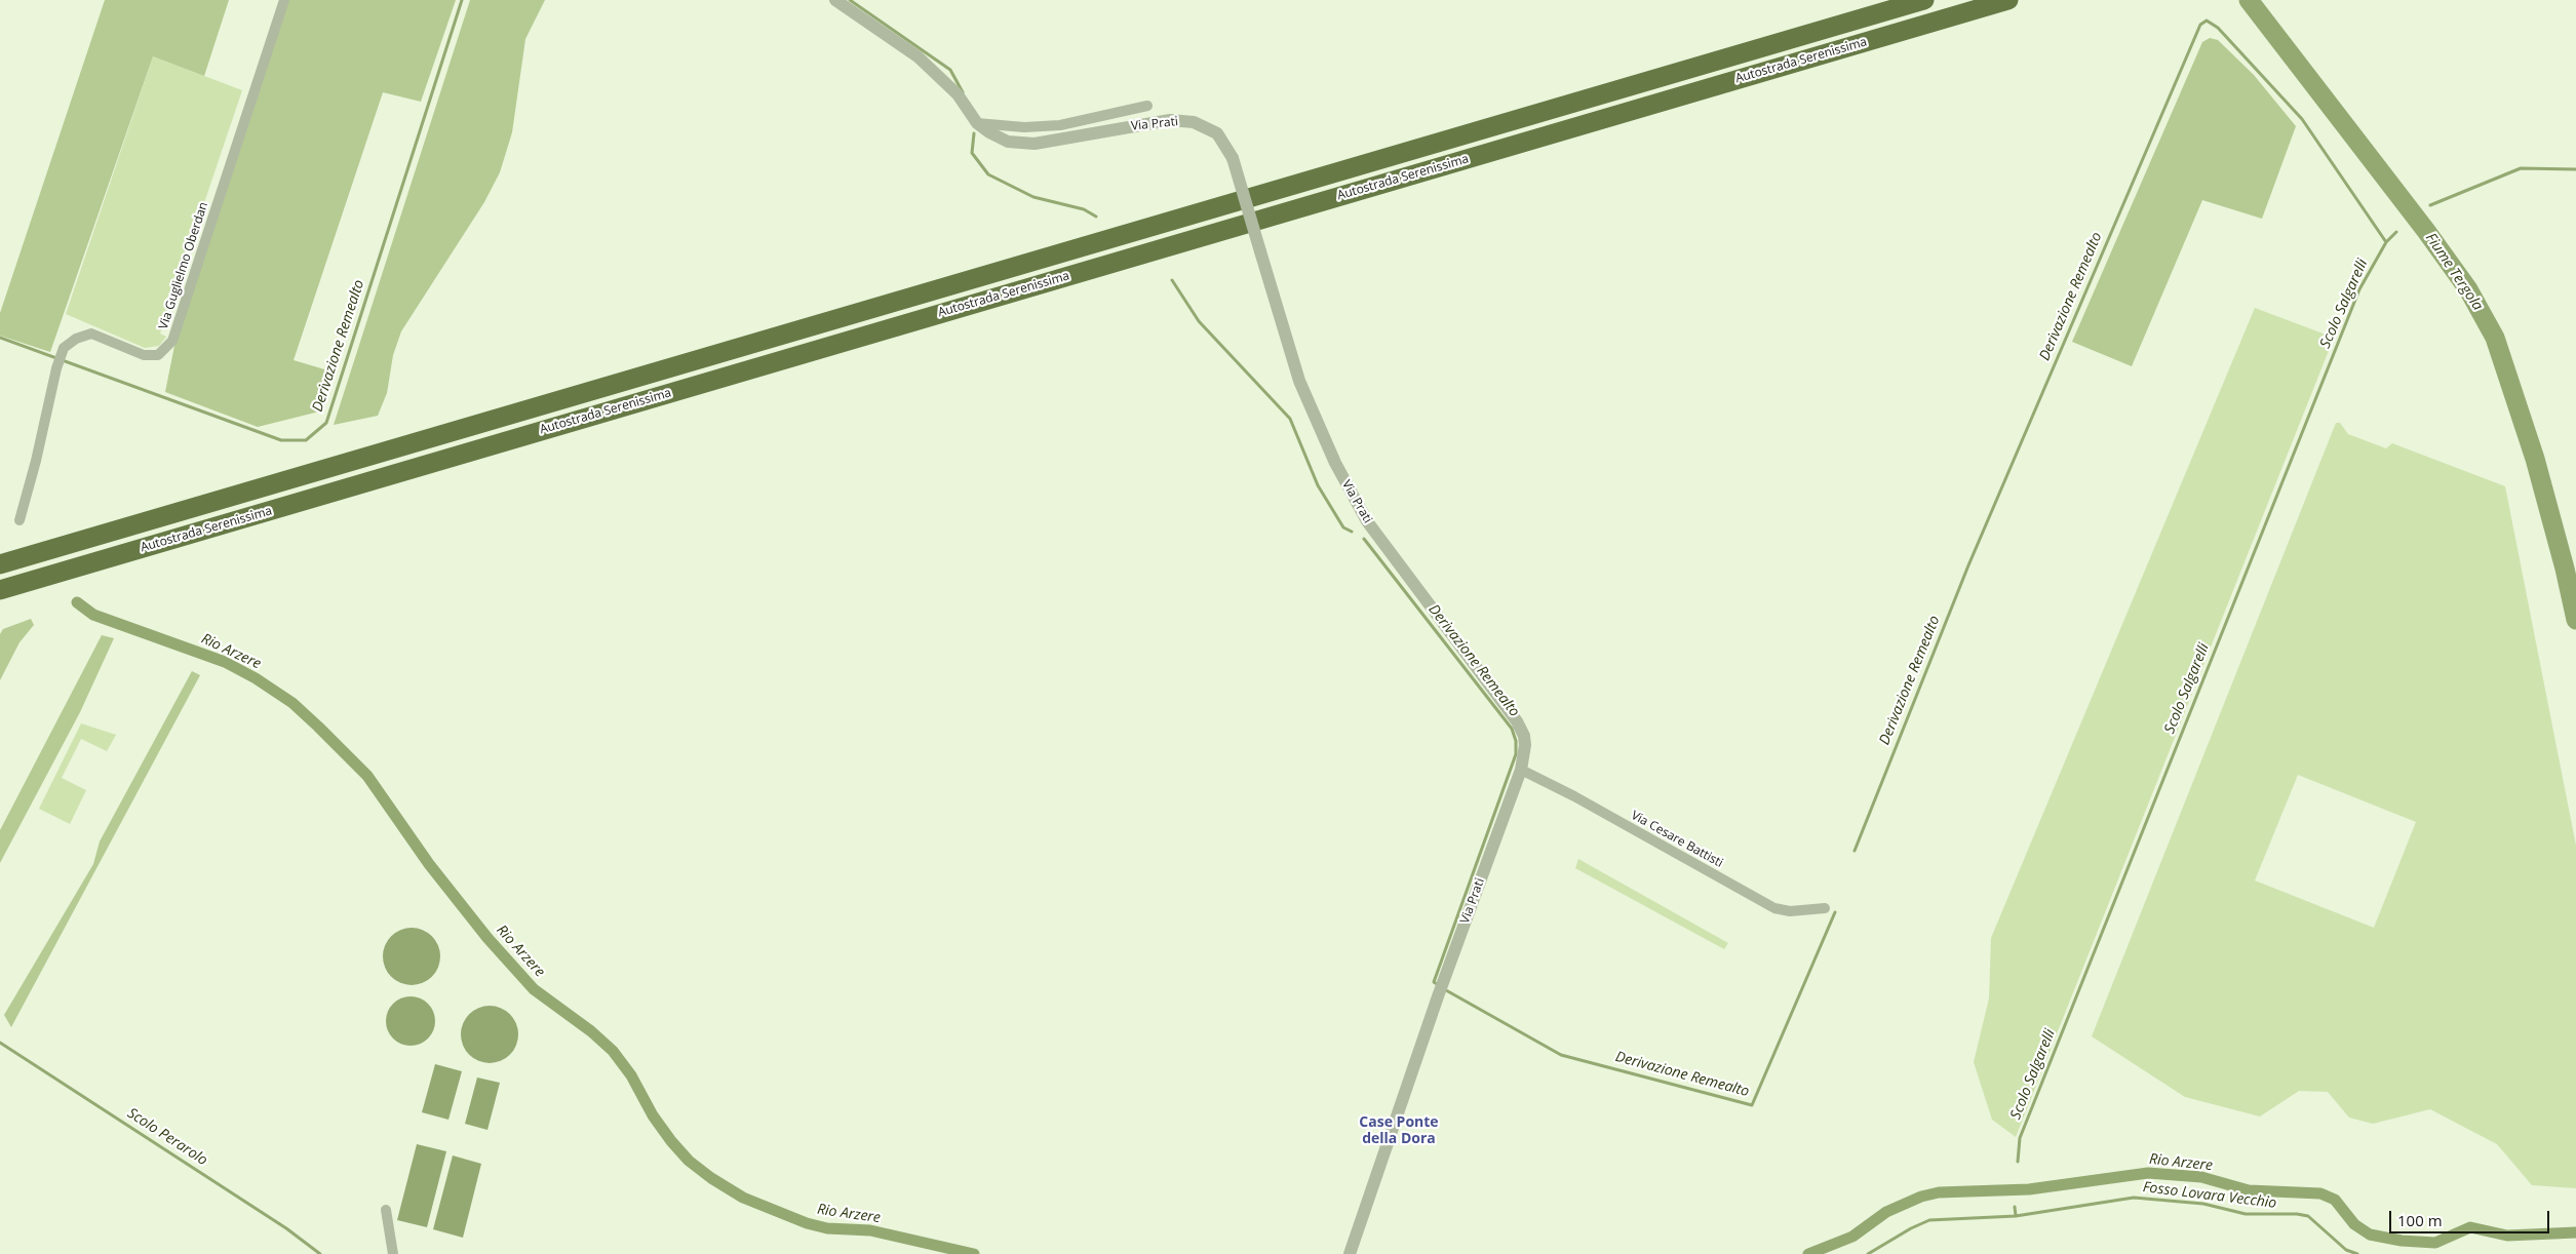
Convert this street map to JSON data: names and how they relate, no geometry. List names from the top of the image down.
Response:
{
  "streets": {
    "highway": ["Autostrada Serenissima"],
    "street": ["Via Prati", "Via Guglielmo Oberdan", "Via Cesare Battisti"]
  },
  "crossings": [
    ["Via Prati", "Via Cesare Battisti"]
  ],
  "districts": ["Case Ponte della Dora"],
  "water": [
    "Fiume Tergola",
    "Derivazione Remealto",
    "Scolo Salgarelli",
    "Rio Arzere",
    "Scolo Perarolo",
    "Fosso Lovara Vecchio"
  ],
  "scale_bar": "100 m"
}
